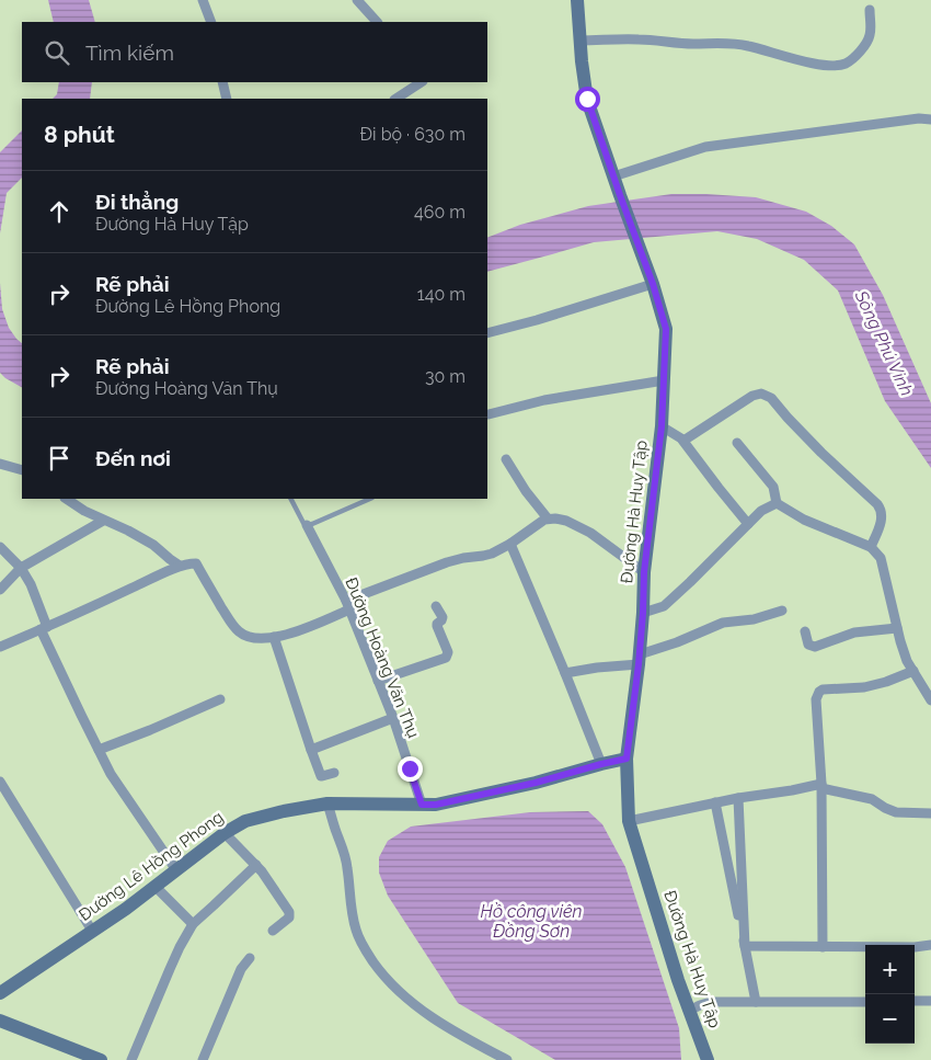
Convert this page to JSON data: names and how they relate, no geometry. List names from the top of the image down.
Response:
{
  "streets": {
    "main road": ["Đường Hà Huy Tập", "Đường Lê Hồng Phong"],
    "street": ["Đường Hoàng Văn Thụ"]
  },
  "crossings": [
    ["Đường Hà Huy Tập", "Đường Lê Hồng Phong"],
    ["Đường Hoàng Văn Thụ", "Đường Lê Hồng Phong"]
  ],
  "water": ["Sông Phú Vinh", "Hồ công viên Đồng Sơn"],
  "page": {
    "search": "Tìm kiếm",
    "heading": ["8 phút", "Đi bộ · 630 m"],
    "list": [
      ["Đi thẳng", "Đường Hà Huy Tập", "460 m"],
      ["Rẽ phải", "Đường Lê Hồng Phong", "140 m"],
      ["Rẽ phải", "Đường Hoàng Văn Thụ", "30 m"],
      "Đến nơi"
    ],
    "map_buttons": ["+", "−"]
  }
}
